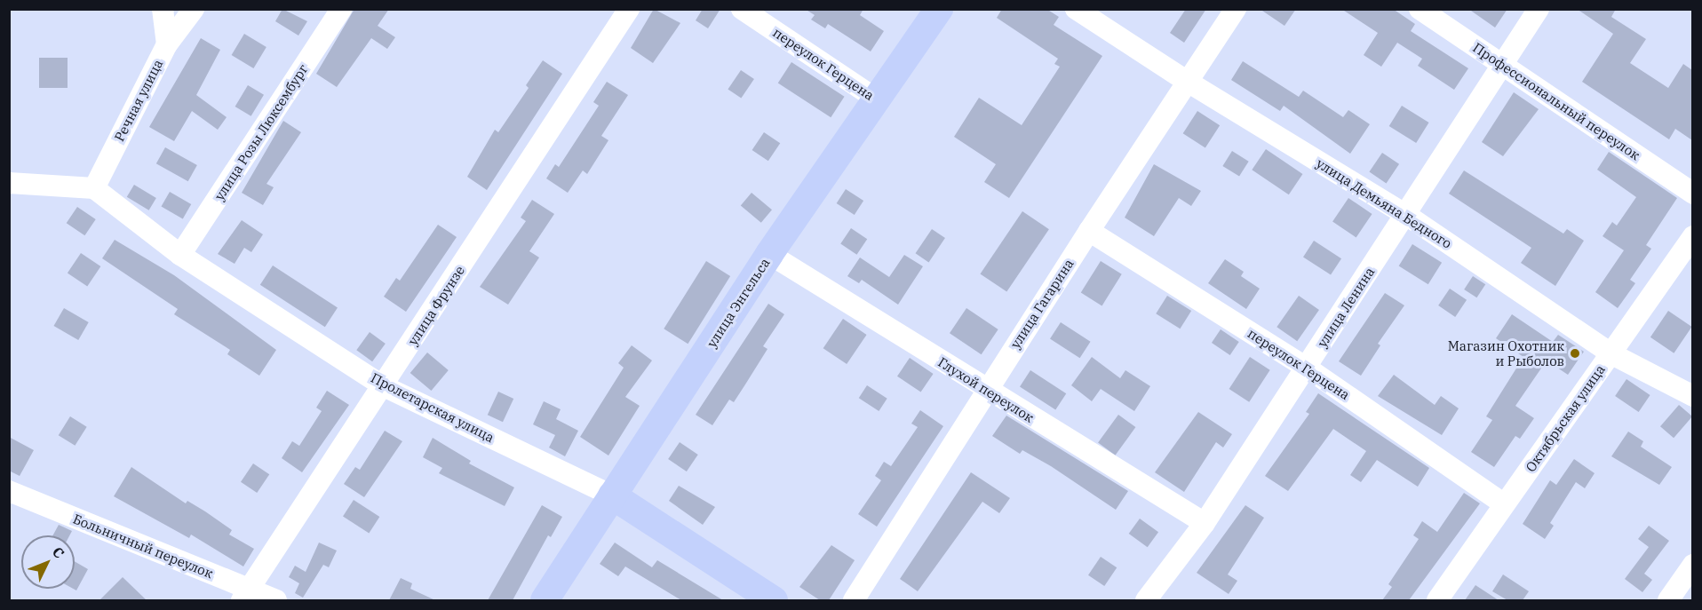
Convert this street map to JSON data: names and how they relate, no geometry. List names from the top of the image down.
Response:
{
  "streets": {
    "main road": ["улица Энгельса", "Пролетарская улица"],
    "street": [
      "переулок Герцена",
      "Речная улица",
      "Профессиональный переулок",
      "улица Розы Люксембург",
      "улица Демьяна Бедного",
      "улица Гагарина",
      "улица Фрунзе",
      "улица Ленина",
      "Глухой переулок",
      "Октябрьская улица",
      "Больничный переулок"
    ]
  },
  "crossings": [
    ["переулок Герцена", "улица Энгельса"],
    ["переулок Герцена", "улица Гагарина"],
    ["переулок Герцена", "улица Ленина"],
    ["переулок Герцена", "Октябрьская улица"],
    ["Речная улица", "Пролетарская улица"],
    ["Профессиональный переулок", "улица Ленина"],
    ["улица Розы Люксембург", "Пролетарская улица"],
    ["улица Демьяна Бедного", "улица Гагарина"],
    ["улица Демьяна Бедного", "улица Ленина"],
    ["улица Демьяна Бедного", "Октябрьская улица"],
    ["улица Энгельса", "Глухой переулок"],
    ["улица Энгельса", "Пролетарская улица"],
    ["улица Гагарина", "Глухой переулок"],
    ["улица Фрунзе", "Пролетарская улица"],
    ["улица Фрунзе", "Больничный переулок"],
    ["улица Ленина", "Глухой переулок"]
  ],
  "places": ["Магазин Охотник и Рыболов"],
  "north": "top right"
}
